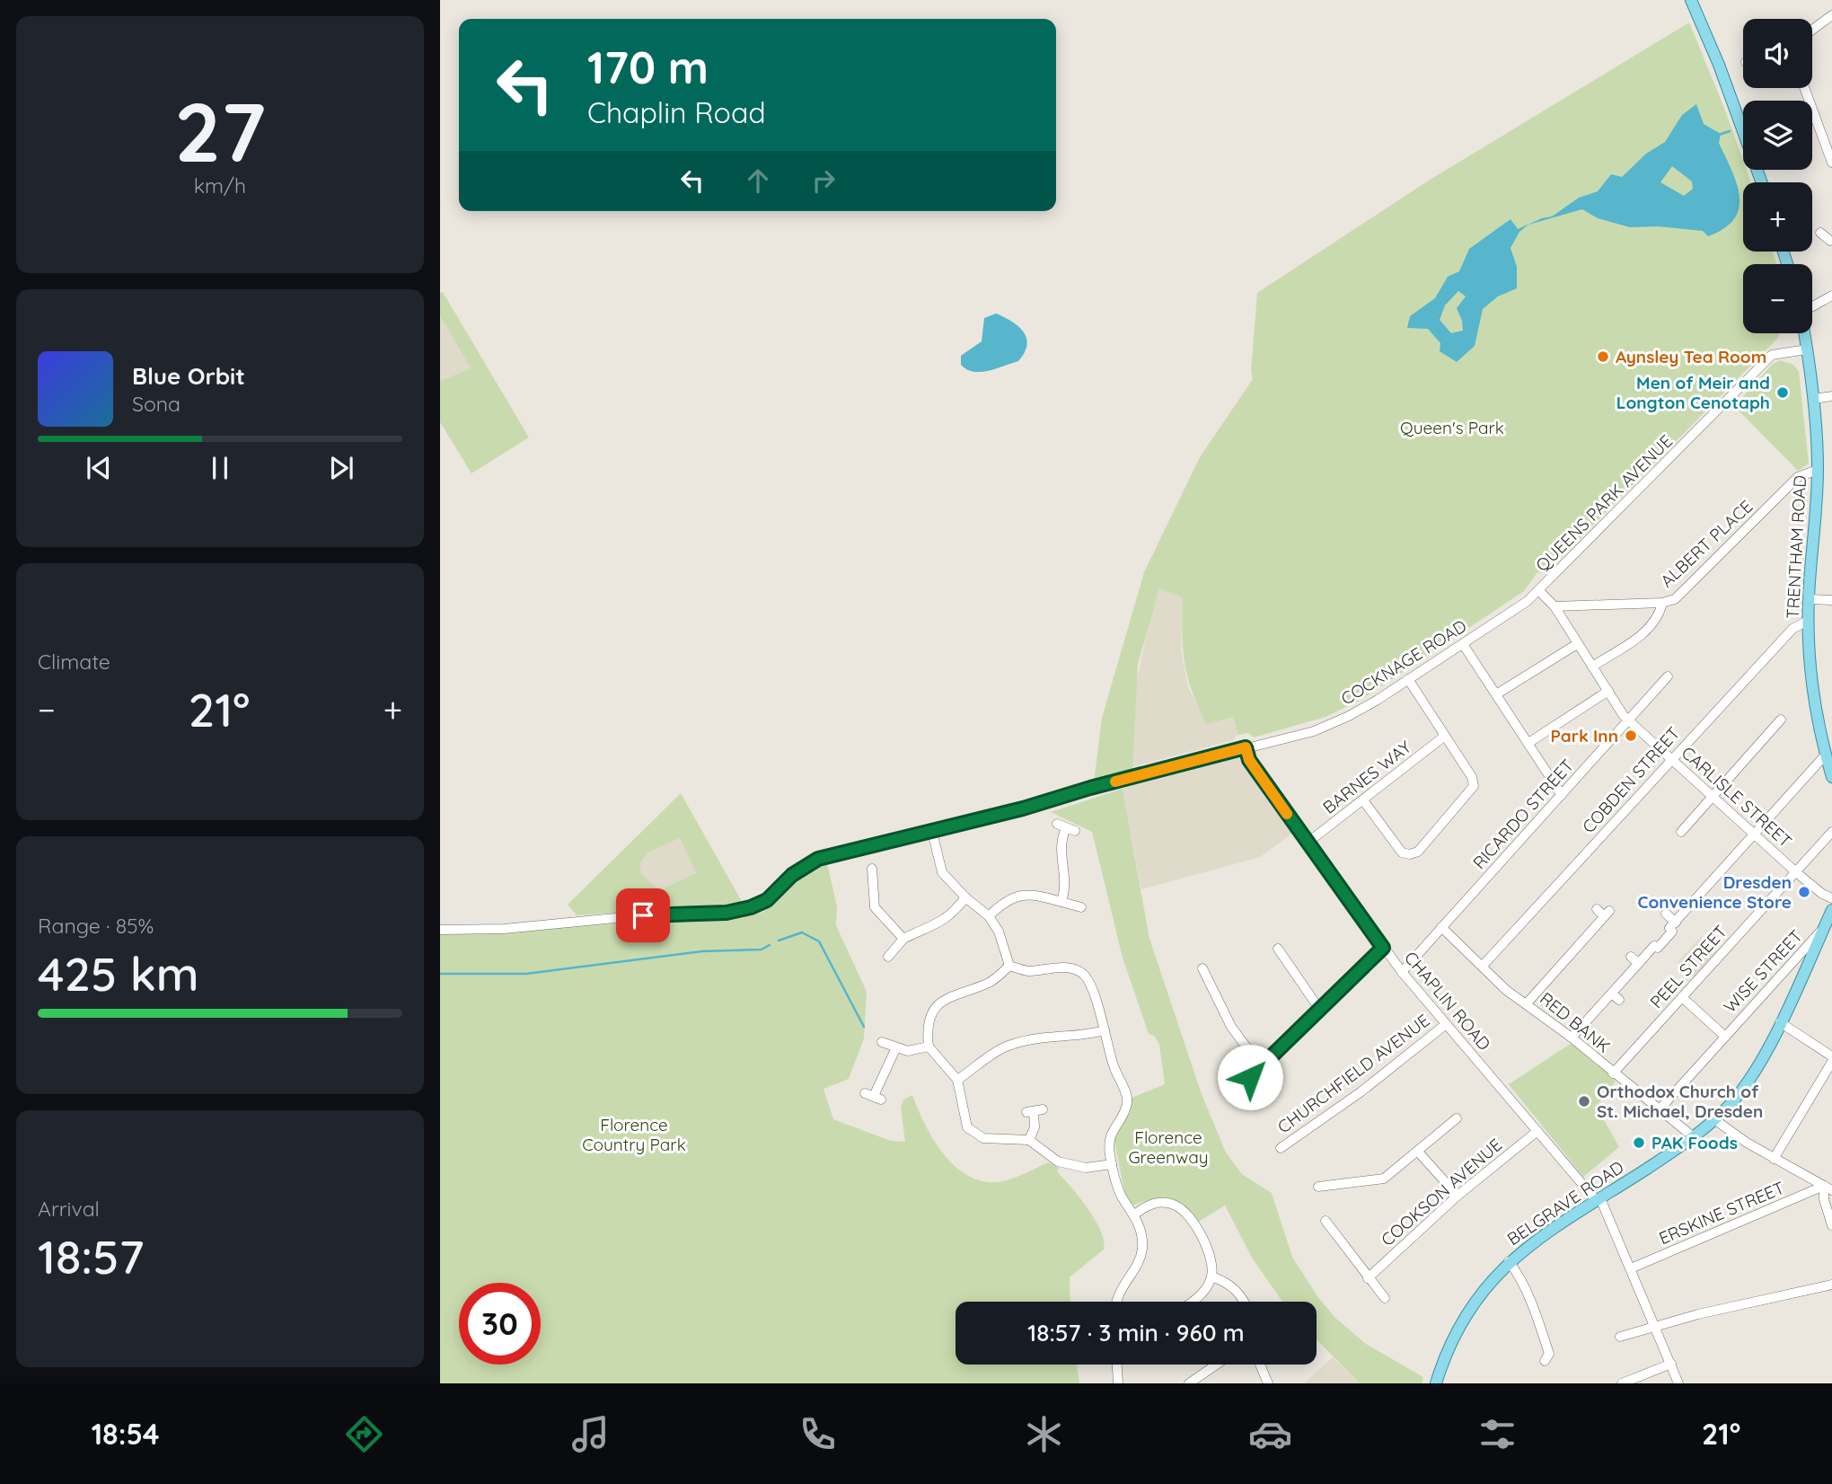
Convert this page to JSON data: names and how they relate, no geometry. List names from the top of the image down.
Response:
{
  "streets": {
    "main road": ["TRENTHAM ROAD", "BELGRAVE ROAD"],
    "street": [
      "QUEENS PARK AVENUE",
      "ALBERT PLACE",
      "COCKNAGE ROAD",
      "BARNES WAY",
      "COBDEN STREET",
      "CARLISLE STREET",
      "RICARDO STREET",
      "PEEL STREET",
      "WISE STREET",
      "CHAPLIN ROAD",
      "RED BANK",
      "CHURCHFIELD AVENUE",
      "COOKSON AVENUE",
      "ERSKINE STREET"
    ]
  },
  "crossings": [
    ["QUEENS PARK AVENUE", "TRENTHAM ROAD"],
    ["QUEENS PARK AVENUE", "COCKNAGE ROAD"],
    ["QUEENS PARK AVENUE", "CARLISLE STREET"],
    ["ALBERT PLACE", "TRENTHAM ROAD"],
    ["ALBERT PLACE", "CARLISLE STREET"],
    ["TRENTHAM ROAD", "COBDEN STREET"],
    ["COCKNAGE ROAD", "CARLISLE STREET"],
    ["COCKNAGE ROAD", "CHAPLIN ROAD"],
    ["BARNES WAY", "CHAPLIN ROAD"],
    ["COBDEN STREET", "CARLISLE STREET"],
    ["COBDEN STREET", "RED BANK"],
    ["CARLISLE STREET", "RICARDO STREET"],
    ["CARLISLE STREET", "PEEL STREET"],
    ["RICARDO STREET", "CHAPLIN ROAD"],
    ["RICARDO STREET", "RED BANK"],
    ["PEEL STREET", "WISE STREET"],
    ["PEEL STREET", "RED BANK"],
    ["WISE STREET", "RED BANK"],
    ["WISE STREET", "BELGRAVE ROAD"],
    ["CHAPLIN ROAD", "CHURCHFIELD AVENUE"],
    ["CHAPLIN ROAD", "COOKSON AVENUE"],
    ["CHAPLIN ROAD", "BELGRAVE ROAD"],
    ["CHAPLIN ROAD", "ERSKINE STREET"],
    ["RED BANK", "BELGRAVE ROAD"]
  ],
  "parks": ["Queen's Park", "Florence Country Park", "Florence Greenway"],
  "places": [
    "Aynsley Tea Room",
    "Men of Meir and Longton Cenotaph",
    "Park Inn",
    "Dresden Convenience Store",
    "Orthodox Church of St. Michael, Dresden",
    "PAK Foods"
  ],
  "page": {
    "tile": [
      ["27", "km/h"],
      "Climate",
      ["Range · 85%", "425 km"],
      ["Arrival", "18:57"]
    ],
    "map_buttons": ["+", "−"],
    "turn": ["170 m", "Chaplin Road"],
    "song": ["Blue Orbit", "Sona"],
    "heat": ["−", "21°", "+"],
    "limit": "30",
    "trip": "18:57 · 3 min · 960 m",
    "tabs": ["18:54", "21°"]
  }
}
